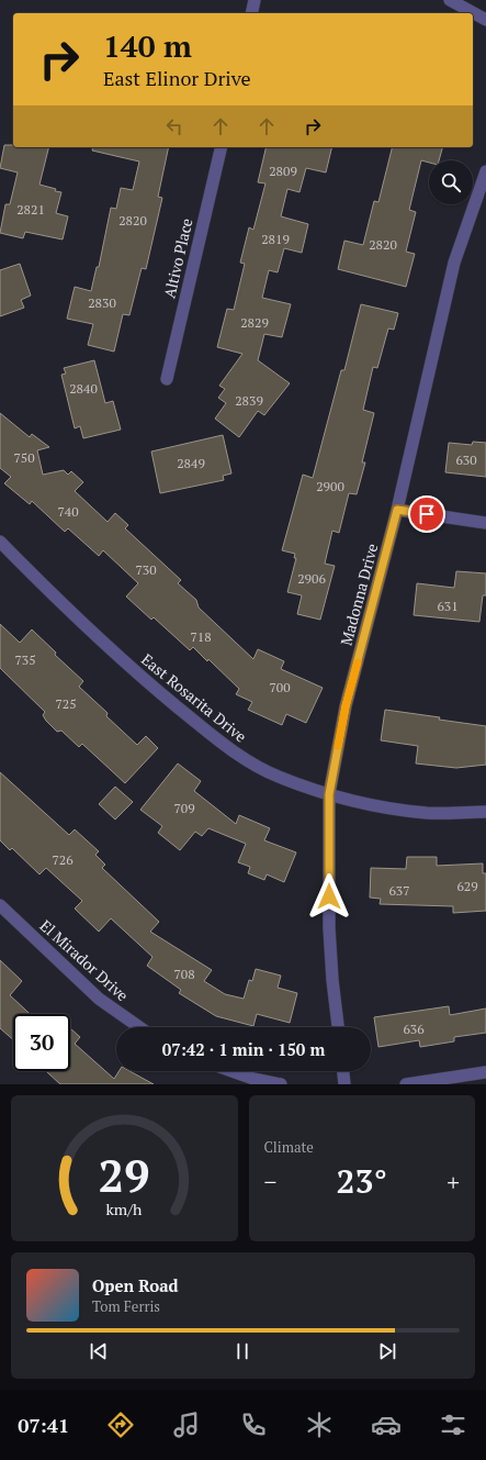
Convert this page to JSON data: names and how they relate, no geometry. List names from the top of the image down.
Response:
{
  "streets": {
    "street": [
      "Altivo Place",
      "Madonna Drive",
      "East Rosarita Drive",
      "El Mirador Drive"
    ]
  },
  "crossings": [
    ["Madonna Drive", "East Rosarita Drive"]
  ],
  "house_numbers": [
    "2809",
    "2821",
    "2820",
    "2819",
    "2820",
    "2830",
    "2829",
    "2840",
    "2839",
    "750",
    "630",
    "2849",
    "2900",
    "740",
    "730",
    "2906",
    "631",
    "718",
    "735",
    "700",
    "725",
    "709",
    "726",
    "629",
    "637",
    "708",
    "636"
  ],
  "page": {
    "turn": ["140 m", "East Elinor Drive"],
    "limit": "30",
    "trip": "07:42 · 1 min · 150 m",
    "tile": "Climate",
    "heat": ["−", "23°", "+"],
    "song": ["Open Road", "Tom Ferris"],
    "tabs": "07:41",
    "gauge": ["29", "km/h"]
  }
}
